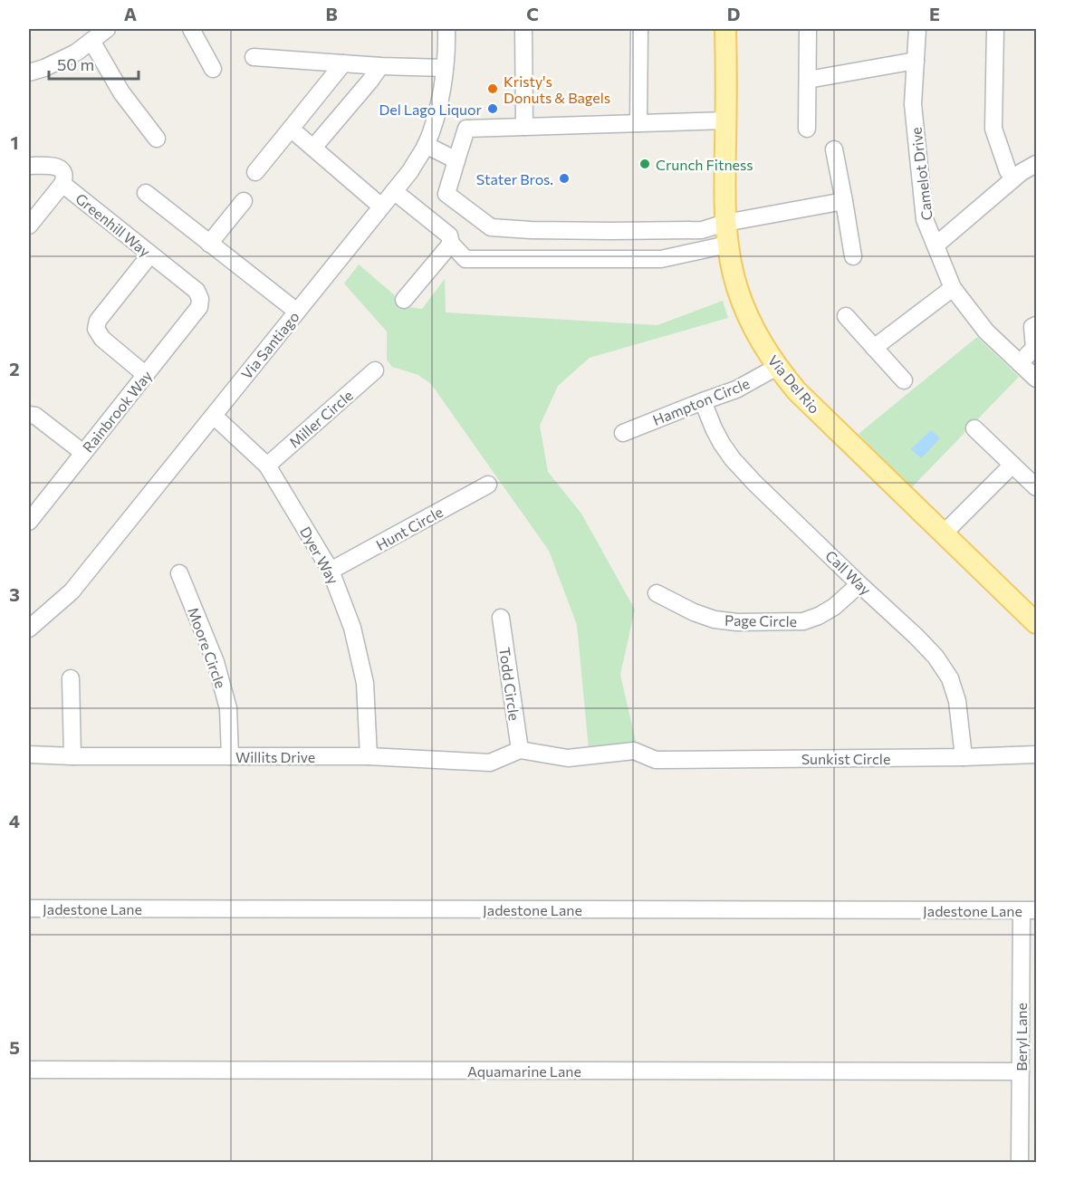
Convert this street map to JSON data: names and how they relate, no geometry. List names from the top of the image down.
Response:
{
  "streets": {
    "main road": ["Via Del Rio"],
    "street": [
      "Camelot Drive",
      "Greenhill Way",
      "Via Santiago",
      "Hampton Circle",
      "Rainbrook Way",
      "Miller Circle",
      "Hunt Circle",
      "Dyer Way",
      "Call Way",
      "Page Circle",
      "Moore Circle",
      "Todd Circle",
      "Willits Drive",
      "Sunkist Circle",
      "Jadestone Lane",
      "Beryl Lane",
      "Aquamarine Lane"
    ]
  },
  "crossings": [
    ["Greenhill Way", "Rainbrook Way"],
    ["Via Santiago", "Dyer Way"],
    ["Via Del Rio", "Hampton Circle"],
    ["Hampton Circle", "Call Way"],
    ["Miller Circle", "Dyer Way"],
    ["Hunt Circle", "Dyer Way"],
    ["Dyer Way", "Willits Drive"],
    ["Call Way", "Page Circle"],
    ["Call Way", "Sunkist Circle"],
    ["Moore Circle", "Willits Drive"],
    ["Todd Circle", "Willits Drive"],
    ["Todd Circle", "Sunkist Circle"],
    ["Willits Drive", "Sunkist Circle"],
    ["Jadestone Lane", "Beryl Lane"],
    ["Beryl Lane", "Aquamarine Lane"]
  ],
  "places": [
    "Kristy's Donuts & Bagels",
    "Del Lago Liquor",
    "Crunch Fitness",
    "Stater Bros."
  ],
  "scale_bar": "50 m",
  "grid": {
    "columns": [
      "A",
      "B",
      "C",
      "D",
      "E"
    ],
    "rows": [
      "1",
      "2",
      "3",
      "4",
      "5"
    ]
  }
}
